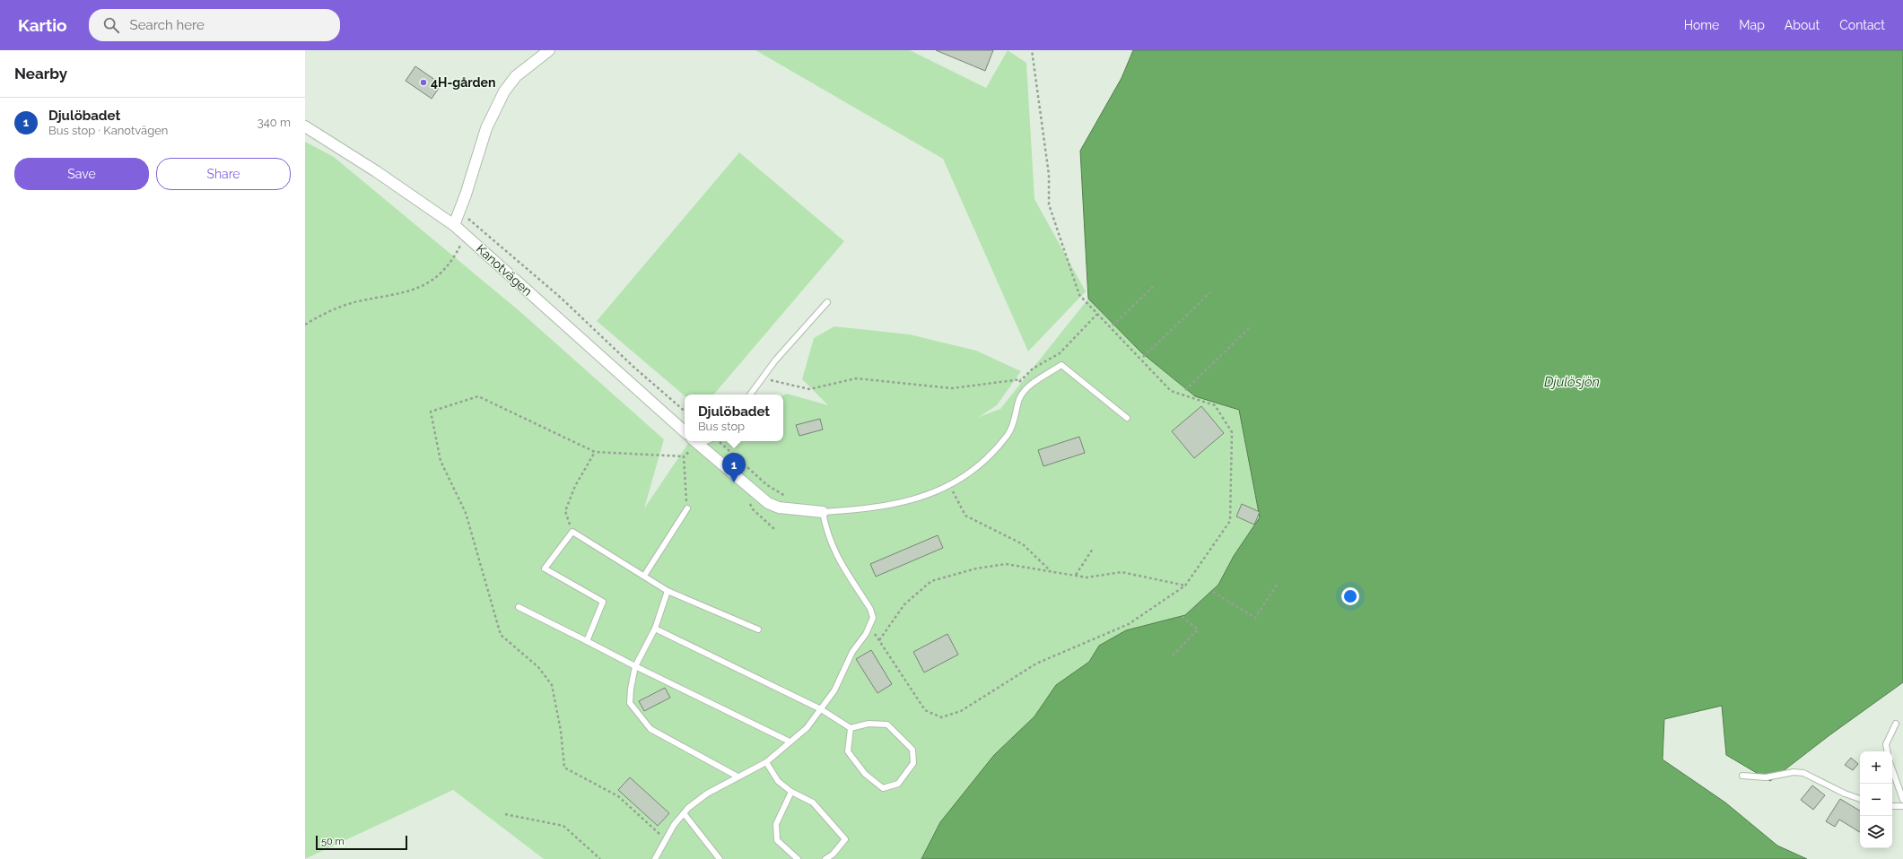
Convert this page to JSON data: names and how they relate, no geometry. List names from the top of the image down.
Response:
{
  "streets": {
    "street": ["Kanotvägen"]
  },
  "water": ["Djulösjön"],
  "places": ["4H-gården"],
  "scale_bar": "50 m",
  "page": {
    "header": "Kartio",
    "search": "Search here",
    "nav": [
      "Home",
      "Map",
      "About",
      "Contact"
    ],
    "heading": "Nearby",
    "list": [
      {
        "mark": "1",
        "name": "Djulöbadet",
        "note": "Bus stop · Kanotvägen",
        "value": "340 m"
      }
    ],
    "buttons": ["Save", "Share"],
    "popup": ["Djulöbadet", "Bus stop"],
    "pins": "1",
    "map_buttons": ["+", "−"],
    "scale": "50 m"
  }
}
